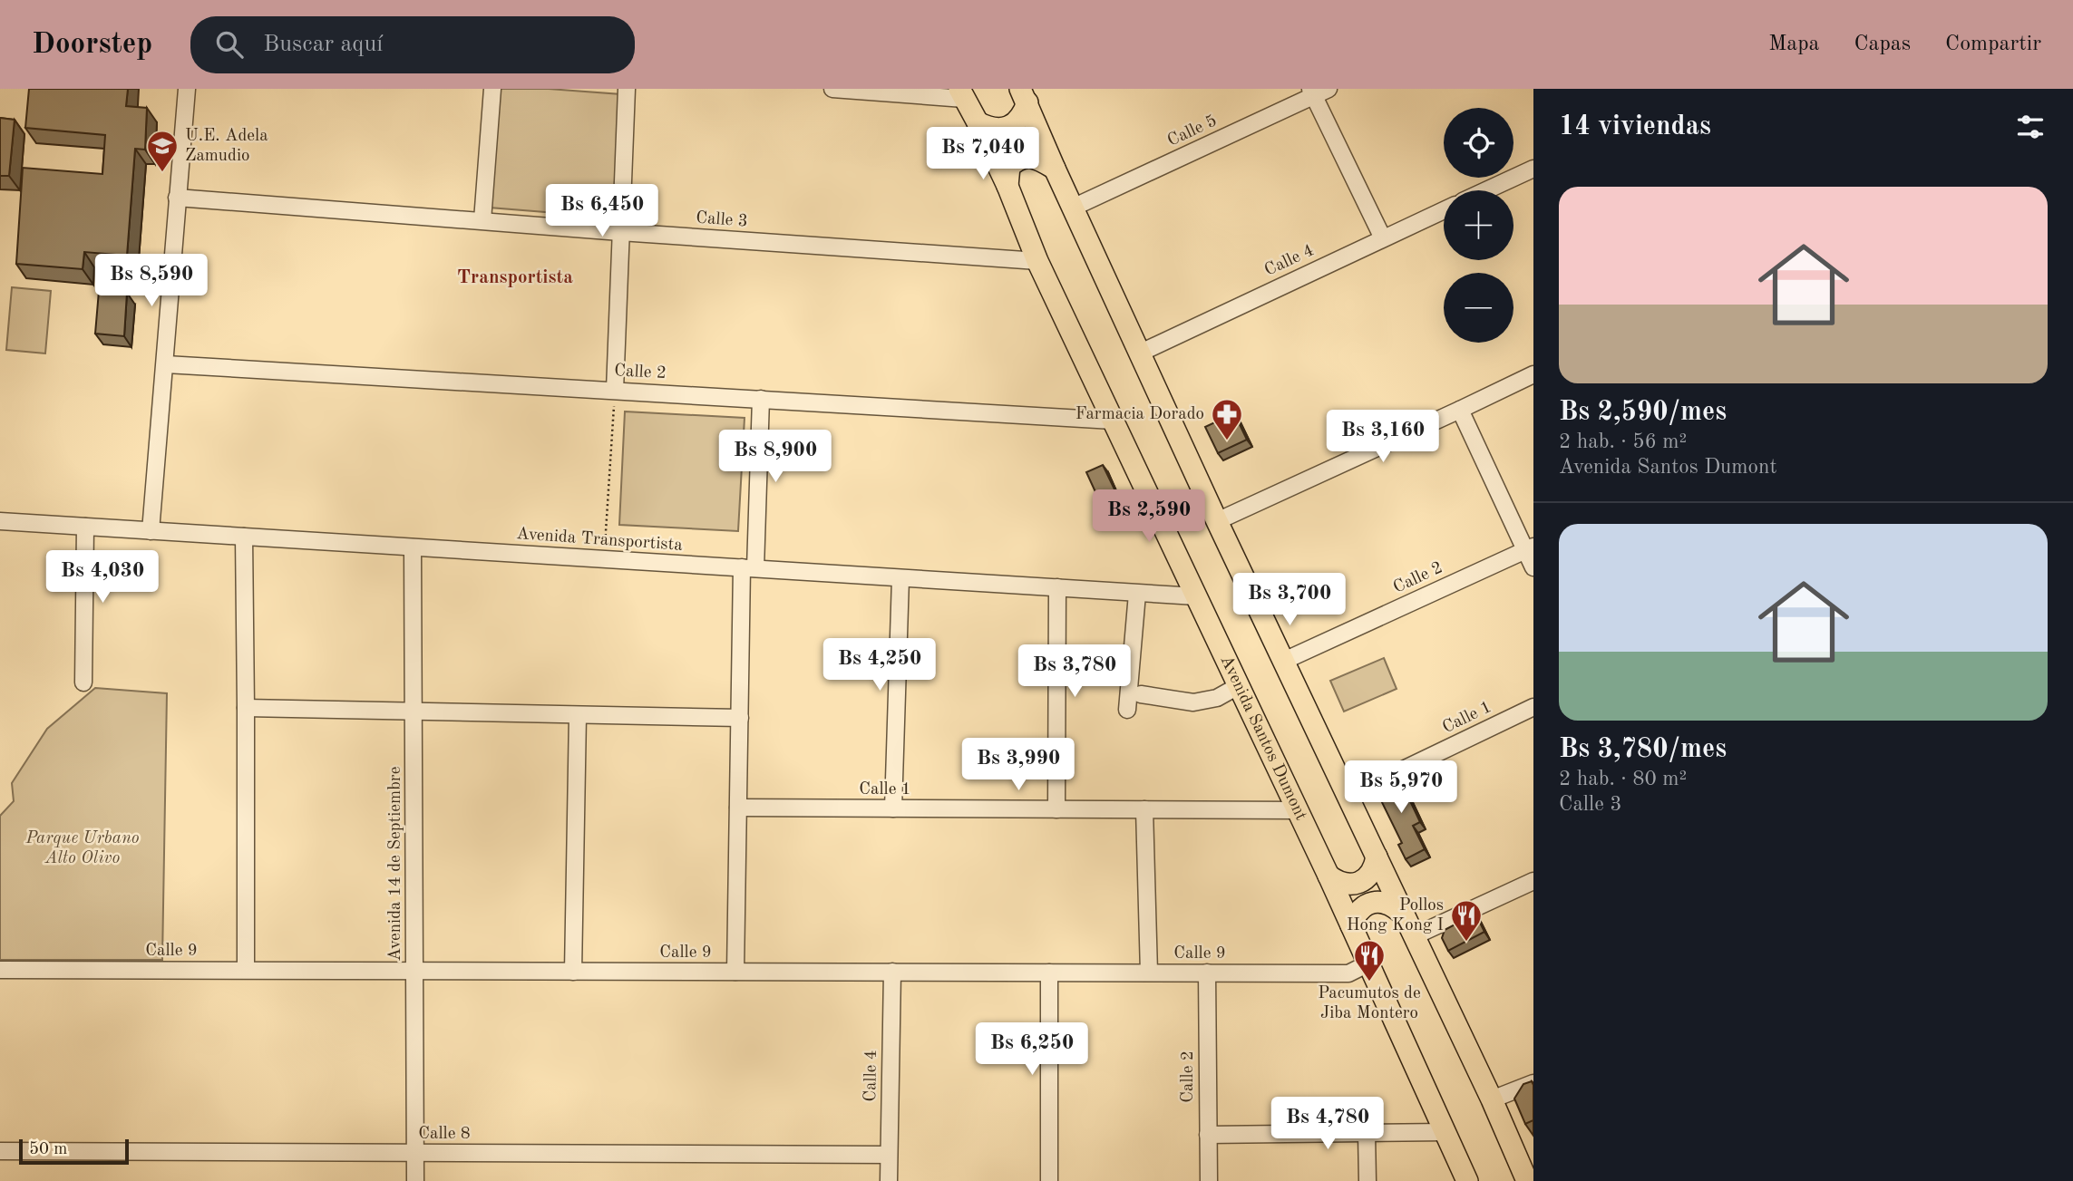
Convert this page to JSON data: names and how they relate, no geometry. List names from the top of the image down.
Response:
{
  "streets": {
    "main road": ["Avenida Santos Dumont"],
    "street": [
      "Calle 5",
      "Calle 3",
      "Calle 4",
      "Calle 2",
      "Avenida Transportista",
      "Calle 1",
      "Avenida 14 de Septiembre",
      "Calle 9",
      "Calle 8"
    ]
  },
  "crossings": [
    ["Calle 3", "Avenida Santos Dumont"],
    ["Calle 4", "Calle 9"],
    ["Calle 4", "Calle 8"],
    ["Calle 2", "Avenida Santos Dumont"],
    ["Calle 2", "Calle 9"],
    ["Avenida Transportista", "Avenida Santos Dumont"],
    ["Avenida Transportista", "Avenida 14 de Septiembre"],
    ["Calle 1", "Avenida Santos Dumont"],
    ["Avenida Santos Dumont", "Calle 9"],
    ["Avenida 14 de Septiembre", "Calle 9"],
    ["Avenida 14 de Septiembre", "Calle 8"]
  ],
  "districts": ["Transportista"],
  "parks": ["Parque Urbano Alto Olivo"],
  "places": {
    "school or university": ["U.E. Adela Zamudio"],
    "pharmacy": ["Farmacia Dorado"],
    "restaurant": ["Pollos Hong Kong I", "Pacumutos de Jiba Montero"]
  },
  "scale_bar": "50 m",
  "page": {
    "header": "Doorstep",
    "search": "Buscar aquí",
    "nav": ["Mapa", "Capas", "Compartir"],
    "heading": "14 viviendas",
    "map_buttons": ["+", "−"],
    "price": [
      "Bs 7,040",
      "Bs 6,450",
      "Bs 8,590",
      "Bs 3,160",
      "Bs 8,900",
      "Bs 2,590",
      "Bs 4,030",
      "Bs 3,700",
      "Bs 4,250",
      "Bs 3,780",
      "Bs 3,990",
      "Bs 5,970",
      "Bs 6,250",
      "Bs 4,780"
    ],
    "list": [
      {
        "name": "Bs 2,590/mes",
        "note": "2 hab. · 56 m² · Avenida Santos Dumont"
      },
      {
        "name": "Bs 3,780/mes",
        "note": "2 hab. · 80 m² · Calle 3"
      }
    ],
    "scale": "50 m"
  }
}
